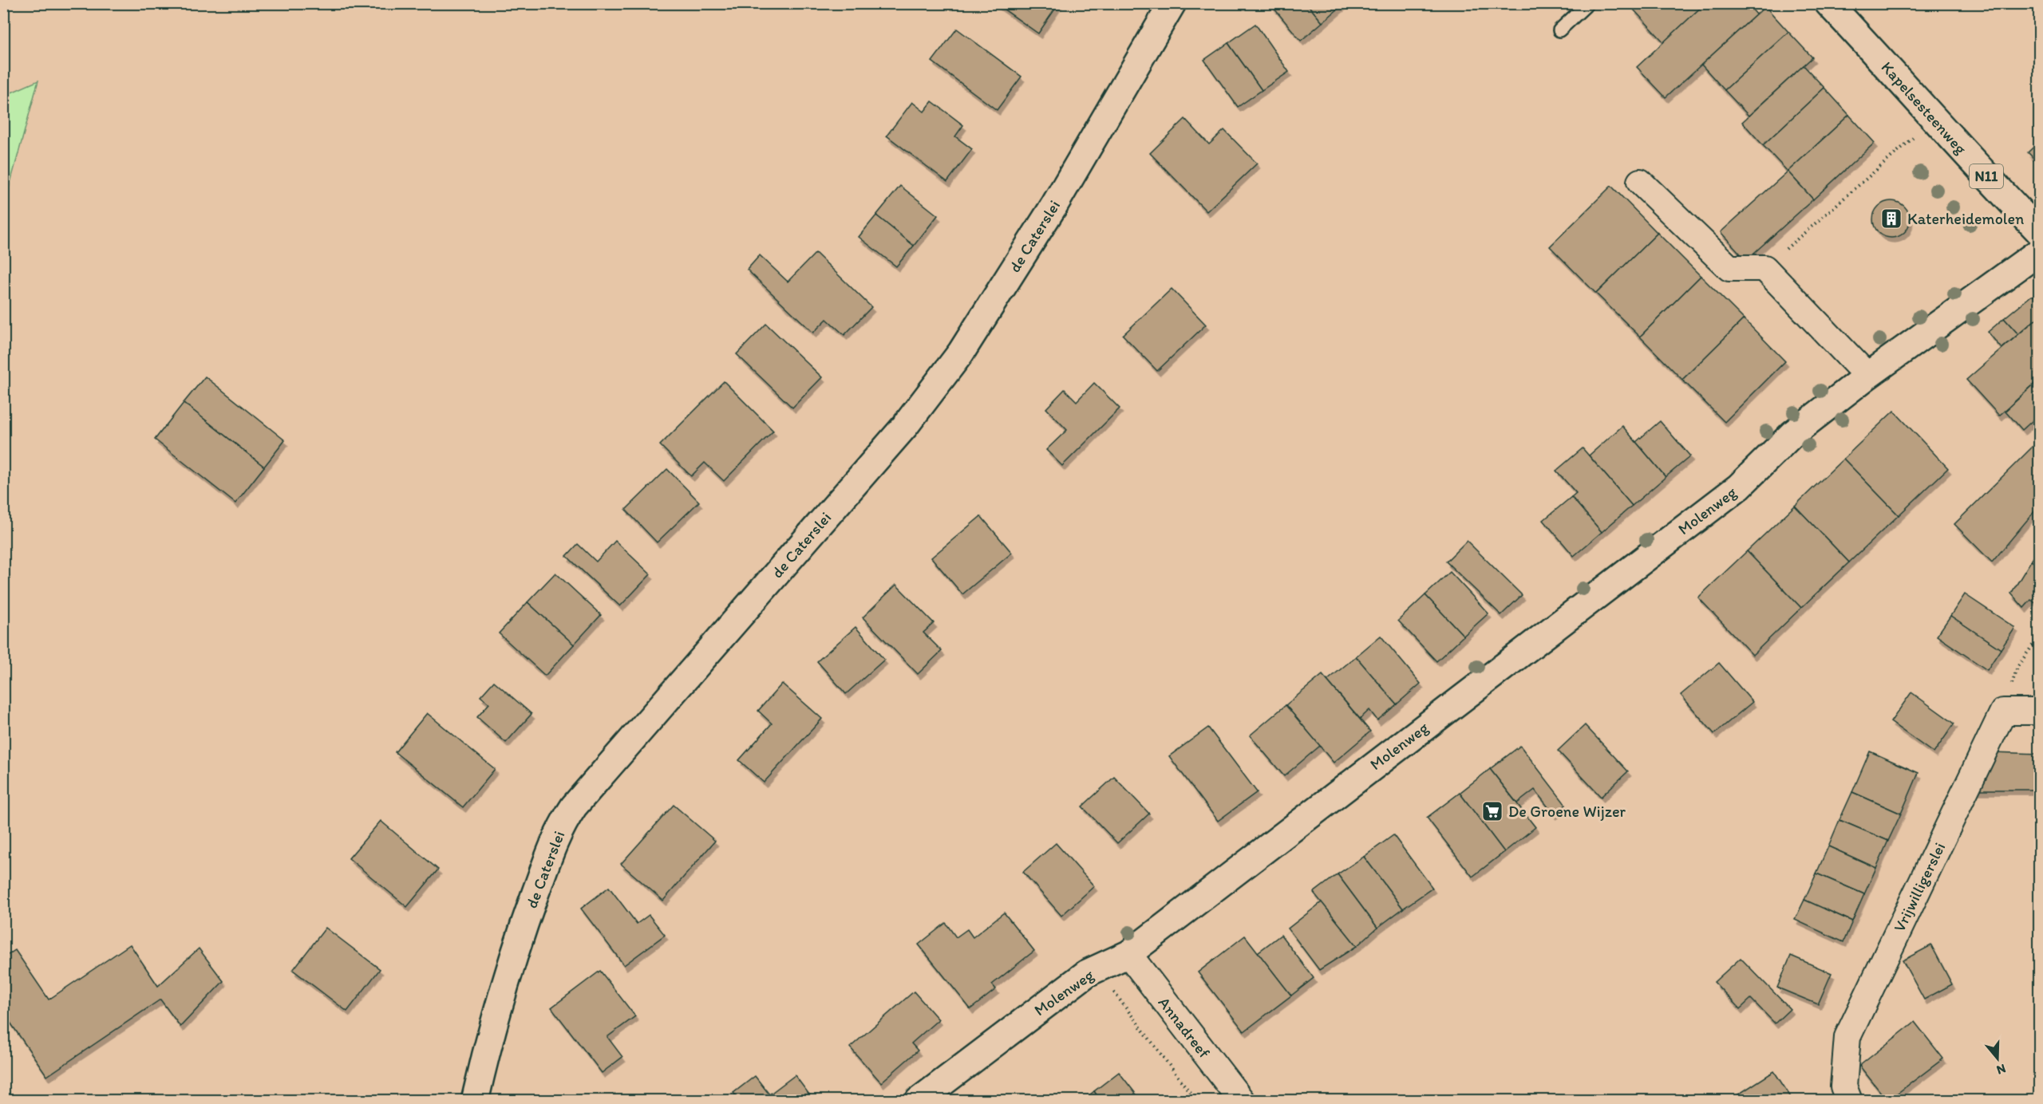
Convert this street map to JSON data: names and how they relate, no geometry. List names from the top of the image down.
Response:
{
  "streets": {
    "street": [
      "Kapelsesteenweg",
      "N11",
      "de Caterslei",
      "Molenweg",
      "Vrijwilligerslei",
      "Annadreef"
    ]
  },
  "crossings": [
    ["Molenweg", "Annadreef"]
  ],
  "places": {
    "building": ["Katerheidemolen"],
    "supermarket": ["De Groene Wijzer"]
  },
  "north": "bottom"
}
